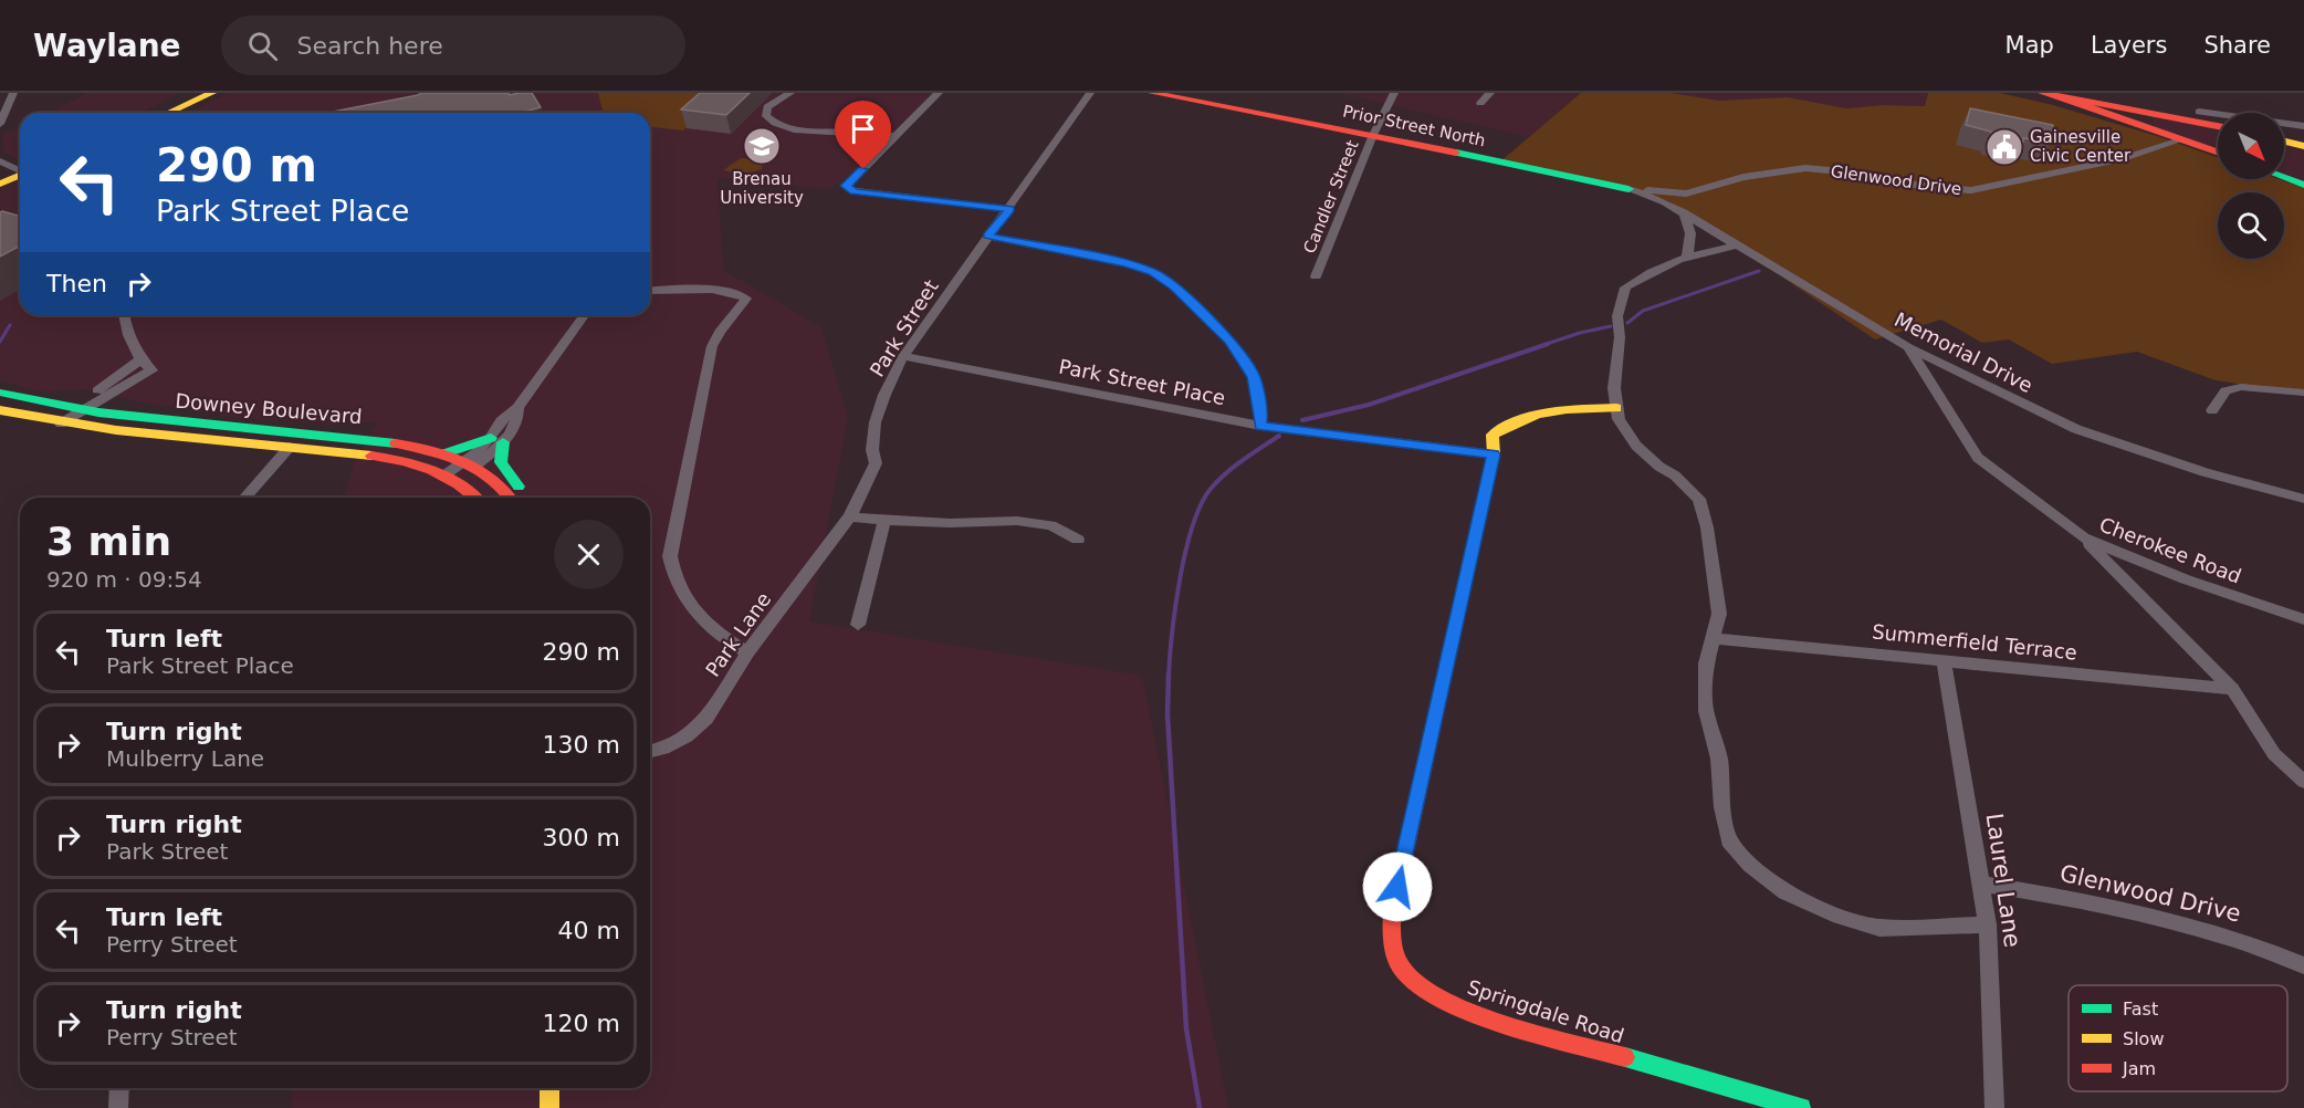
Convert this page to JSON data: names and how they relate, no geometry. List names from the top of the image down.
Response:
{
  "streets": {
    "main road": ["Prior Street North", "Downey Boulevard", "Springdale Road"],
    "street": [
      "Glenwood Drive",
      "Candler Street",
      "Park Street",
      "Memorial Drive",
      "Park Street Place",
      "Cherokee Road",
      "Park Lane",
      "Summerfield Terrace",
      "Laurel Lane"
    ]
  },
  "crossings": [
    ["Prior Street North", "Glenwood Drive"],
    ["Prior Street North", "Candler Street"],
    ["Prior Street North", "Memorial Drive"],
    ["Glenwood Drive", "Memorial Drive"],
    ["Glenwood Drive", "Laurel Lane"],
    ["Park Street", "Park Street Place"],
    ["Park Street", "Park Lane"],
    ["Memorial Drive", "Cherokee Road"],
    ["Park Street Place", "Springdale Road"],
    ["Summerfield Terrace", "Laurel Lane"]
  ],
  "places": {
    "school or university": ["Brenau University"],
    "public building": ["Gainesville Civic Center"]
  },
  "legend": ["Fast", "Slow", "Jam"],
  "north": "bottom right",
  "page": {
    "header": "Waylane",
    "search": "Search here",
    "nav": ["Map", "Layers", "Share"],
    "turn": ["290 m", "Park Street Place"],
    "then": "Then",
    "heading": ["3 min", "920 m · 09:54"],
    "list": [
      {
        "name": "Turn left",
        "note": "Park Street Place",
        "value": "290 m"
      },
      {
        "name": "Turn right",
        "note": "Mulberry Lane",
        "value": "130 m"
      },
      {
        "name": "Turn right",
        "note": "Park Street",
        "value": "300 m"
      },
      {
        "name": "Turn left",
        "note": "Perry Street",
        "value": "40 m"
      },
      {
        "name": "Turn right",
        "note": "Perry Street",
        "value": "120 m"
      }
    ]
  }
}
